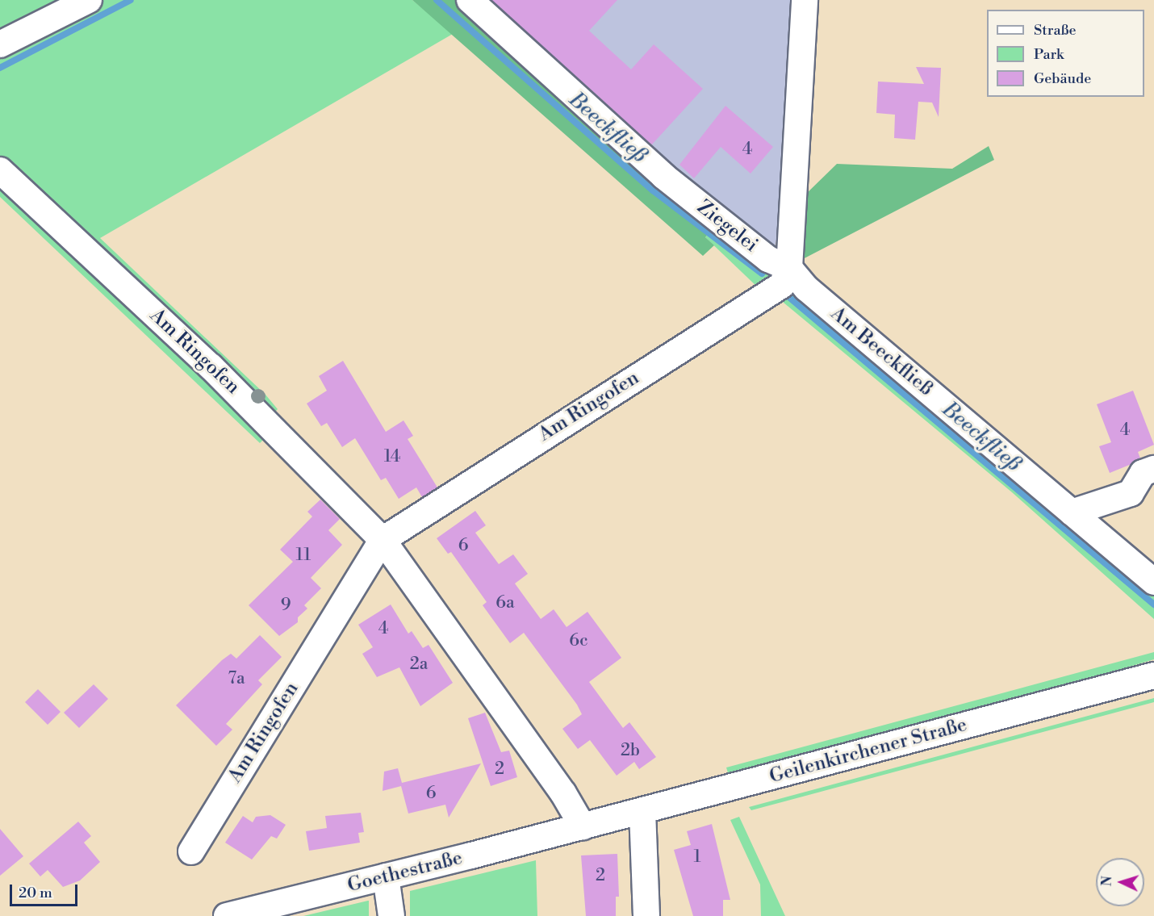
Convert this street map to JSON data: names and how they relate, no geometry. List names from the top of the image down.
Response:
{
  "streets": {
    "street": [
      "Ziegelei",
      "Am Ringofen",
      "Am Beeckfließ",
      "Geilenkirchener Straße",
      "Goethestraße"
    ]
  },
  "crossings": [
    ["Ziegelei", "Am Ringofen"],
    ["Ziegelei", "Am Beeckfließ"],
    ["Am Ringofen", "Am Beeckfließ"],
    ["Am Ringofen", "Geilenkirchener Straße"],
    ["Am Ringofen", "Goethestraße"],
    ["Geilenkirchener Straße", "Goethestraße"]
  ],
  "water": ["Beeckfließ"],
  "house_numbers": [
    "4",
    "4",
    "14",
    "6",
    "11",
    "6a",
    "9",
    "4",
    "6c",
    "2a",
    "7a",
    "2b",
    "2",
    "6",
    "1",
    "2"
  ],
  "legend": ["Straße", "Park", "Gebäude"],
  "scale_bar": "20 m",
  "north": "left"
}
